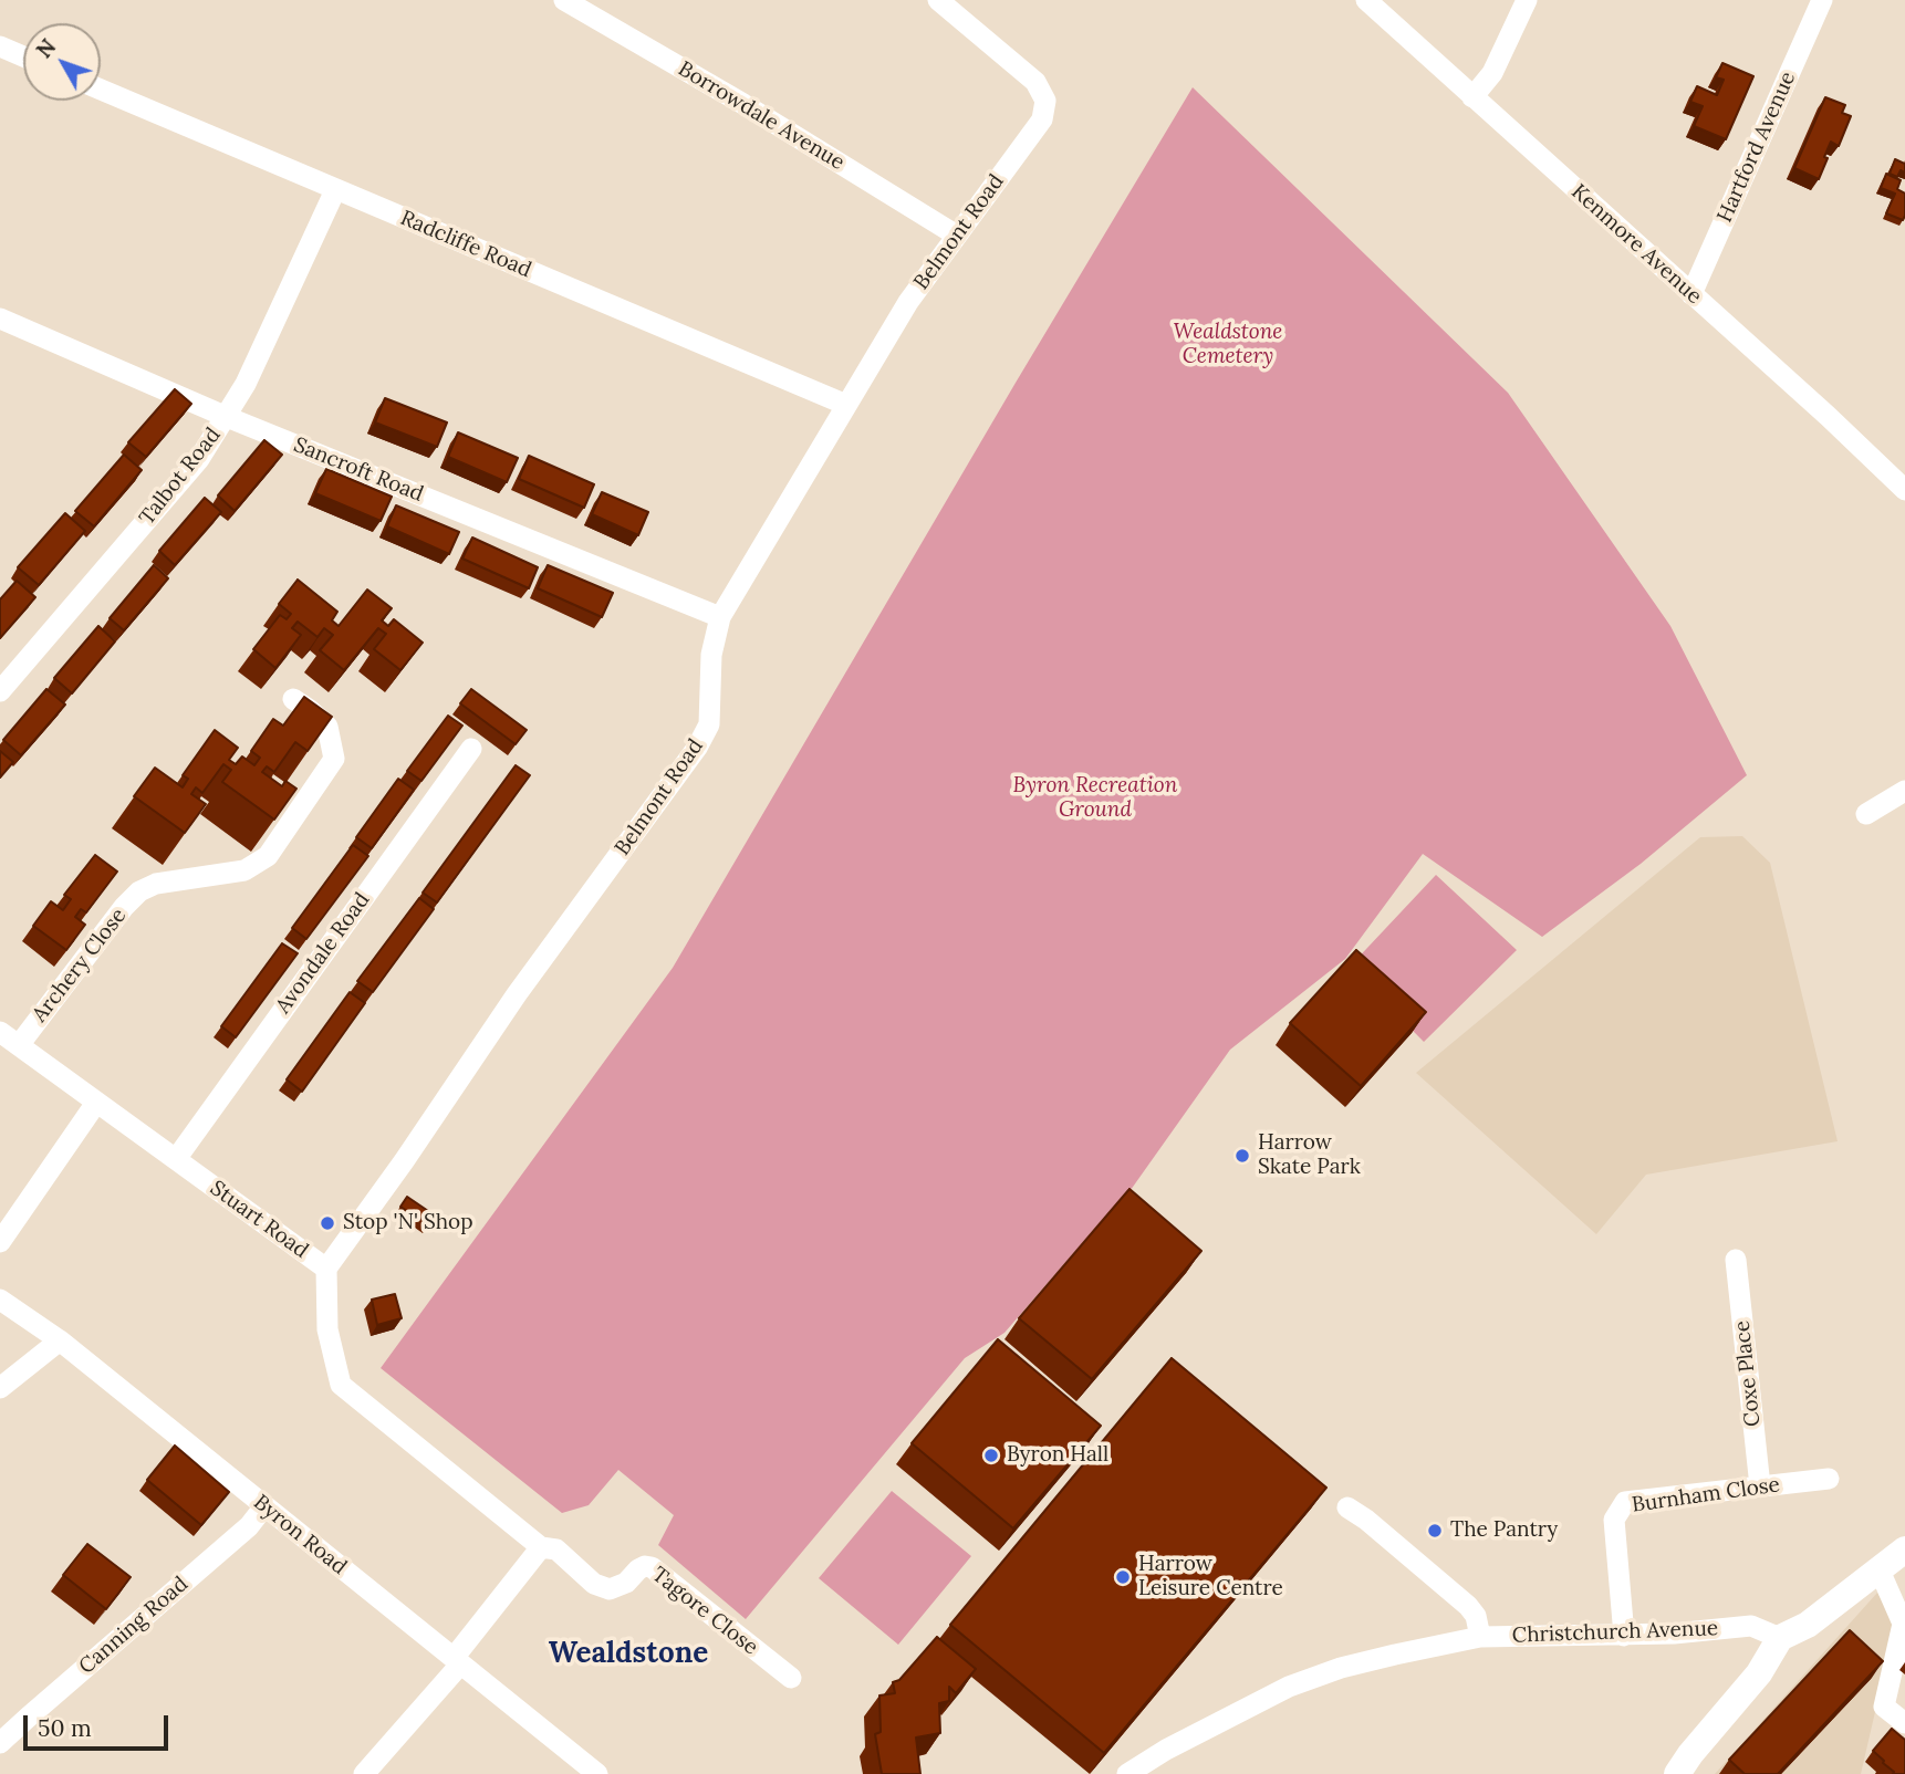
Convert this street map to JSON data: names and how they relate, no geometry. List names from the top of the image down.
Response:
{
  "streets": {
    "street": [
      "Borrowdale Avenue",
      "Hartford Avenue",
      "Belmont Road",
      "Radcliffe Road",
      "Kenmore Avenue",
      "Sancroft Road",
      "Talbot Road",
      "Avondale Road",
      "Archery Close",
      "Stuart Road",
      "Coxe Place",
      "Burnham Close",
      "Byron Road",
      "Tagore Close",
      "Canning Road",
      "Christchurch Avenue"
    ]
  },
  "crossings": [
    ["Borrowdale Avenue", "Belmont Road"],
    ["Hartford Avenue", "Kenmore Avenue"],
    ["Belmont Road", "Radcliffe Road"],
    ["Belmont Road", "Sancroft Road"],
    ["Belmont Road", "Stuart Road"],
    ["Radcliffe Road", "Talbot Road"],
    ["Sancroft Road", "Talbot Road"],
    ["Avondale Road", "Stuart Road"],
    ["Archery Close", "Stuart Road"],
    ["Stuart Road", "Tagore Close"],
    ["Coxe Place", "Burnham Close"],
    ["Burnham Close", "Christchurch Avenue"],
    ["Byron Road", "Canning Road"]
  ],
  "districts": ["Wealdstone"],
  "parks": ["Wealdstone Cemetery", "Byron Recreation Ground"],
  "places": [
    "Harrow Skate Park",
    "Stop 'N' Shop",
    "Byron Hall",
    "The Pantry",
    "Harrow Leisure Centre"
  ],
  "scale_bar": "50 m",
  "north": "top left"
}
